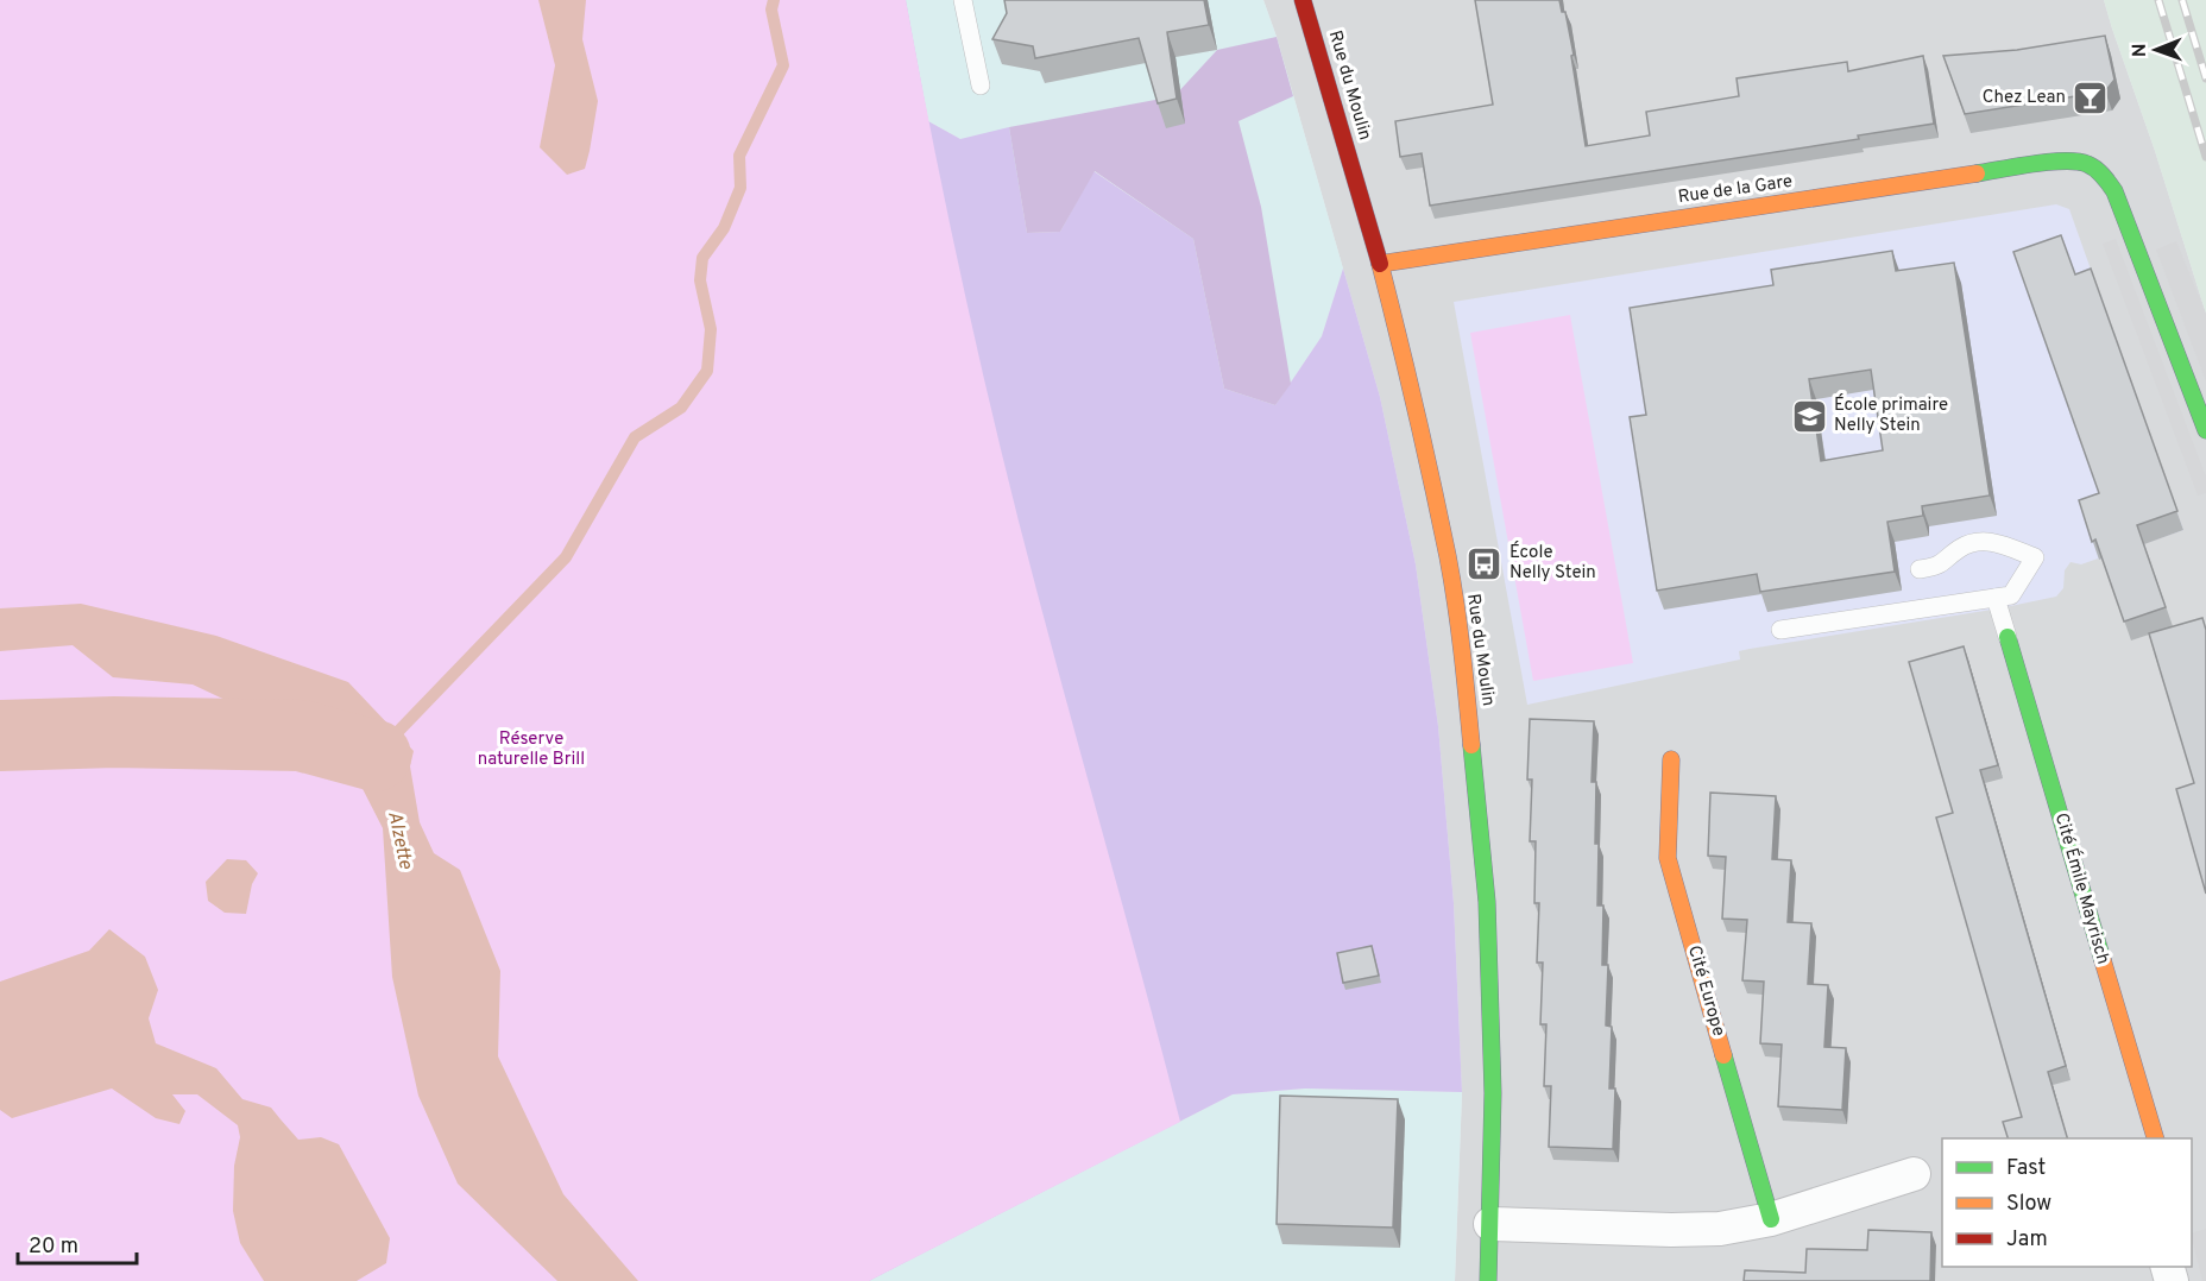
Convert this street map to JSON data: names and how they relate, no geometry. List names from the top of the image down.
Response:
{
  "streets": {
    "street": [
      "Rue du Moulin",
      "Rue de la Gare",
      "Cité Émile Mayrisch",
      "Cité Europe"
    ]
  },
  "crossings": [
    ["Rue du Moulin", "Rue de la Gare"]
  ],
  "water": ["Alzette"],
  "parks": ["Réserve naturelle Brill"],
  "places": {
    "bar": ["Chez Lean"],
    "school or university": ["École primaire Nelly Stein"],
    "bus stop": ["École Nelly Stein"]
  },
  "legend": ["Fast", "Slow", "Jam"],
  "scale_bar": "20 m",
  "north": "left"
}
